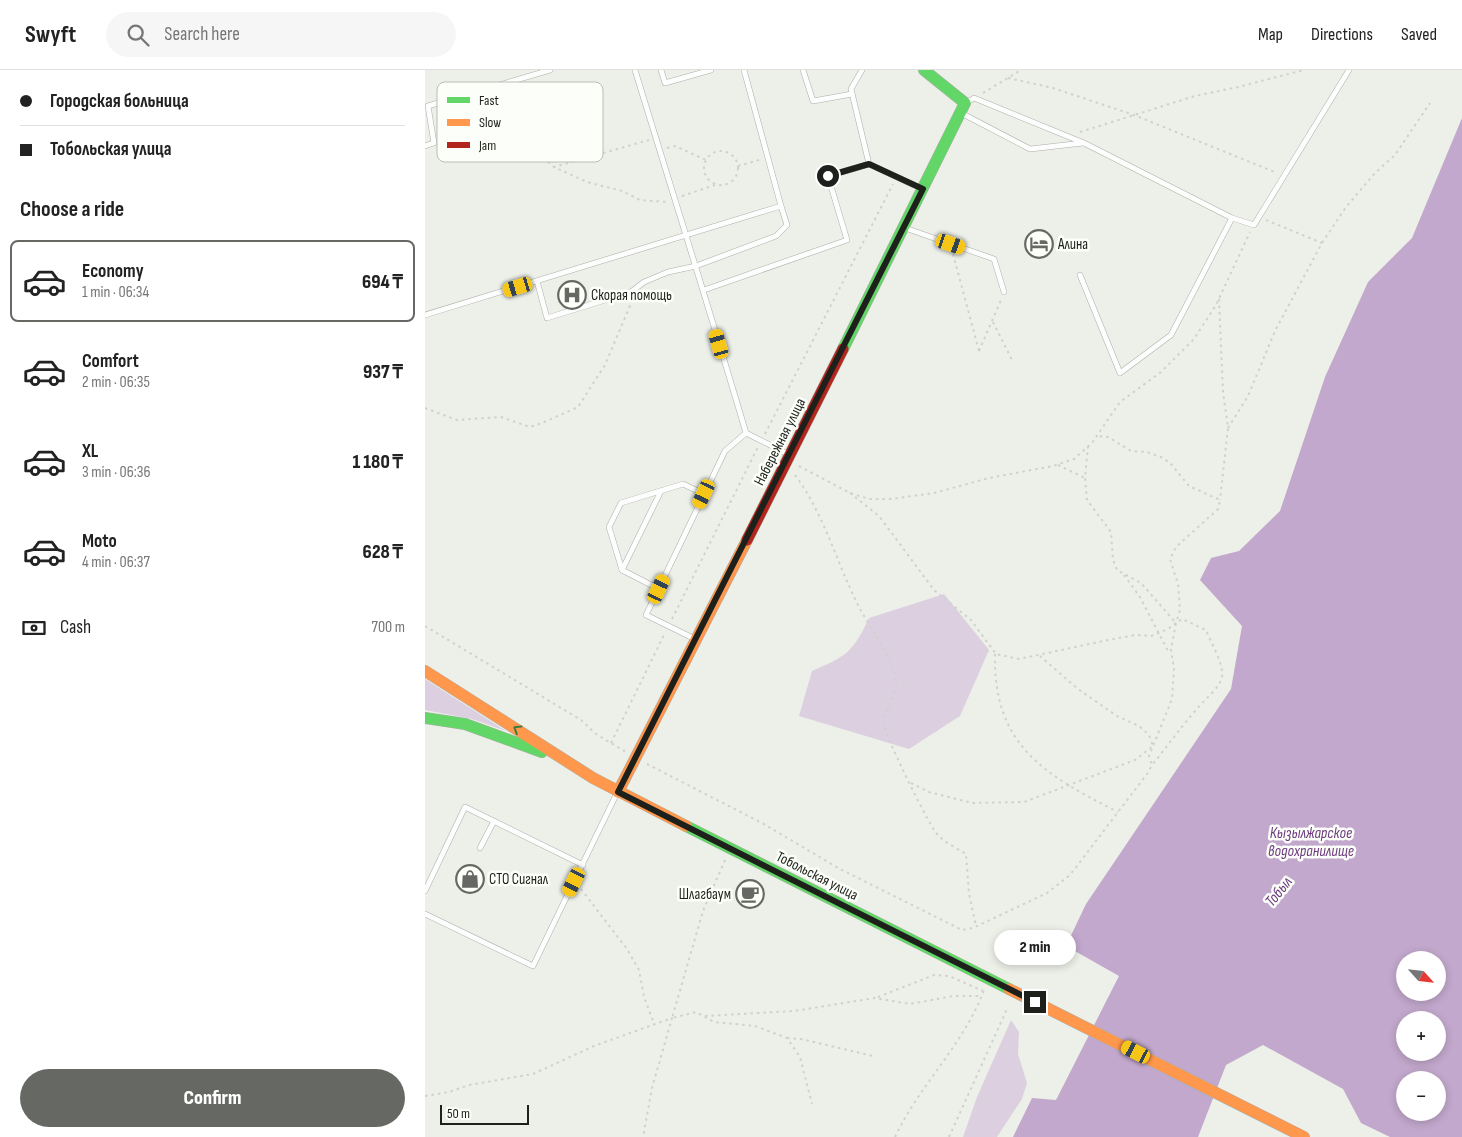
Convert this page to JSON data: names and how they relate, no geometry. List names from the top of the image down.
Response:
{
  "streets": {
    "street": ["Набережная улица", "Тобольская улица"]
  },
  "crossings": [
    ["Набережная улица", "Тобольская улица"]
  ],
  "water": ["Кызылжарское водохранилище", "Тобыл"],
  "places": {
    "hotel": ["Алина"],
    "hospital": ["Скорая помощь"],
    "shop": ["СТО Сигнал"],
    "cafe": ["Шлагбаум"]
  },
  "legend": ["Fast", "Slow", "Jam"],
  "scale_bar": "50 m",
  "north": "bottom right",
  "page": {
    "header": "Swyft",
    "search": "Search here",
    "nav": ["Map", "Directions", "Saved"],
    "banner": ["Городская больница", "Тобольская улица"],
    "heading": "Choose a ride",
    "list": [
      {
        "name": "Economy",
        "note": "1 min · 06:34",
        "value": "694 ₸"
      },
      {
        "name": "Comfort",
        "note": "2 min · 06:35",
        "value": "937 ₸"
      },
      {
        "name": "XL",
        "note": "3 min · 06:36",
        "value": "1 180 ₸"
      },
      {
        "name": "Moto",
        "note": "4 min · 06:37",
        "value": "628 ₸"
      }
    ],
    "pay": ["Cash", "700 m"],
    "bubble": "2 min",
    "map_buttons": ["+", "−"],
    "buttons": "Confirm",
    "scale": "50 m"
  }
}
